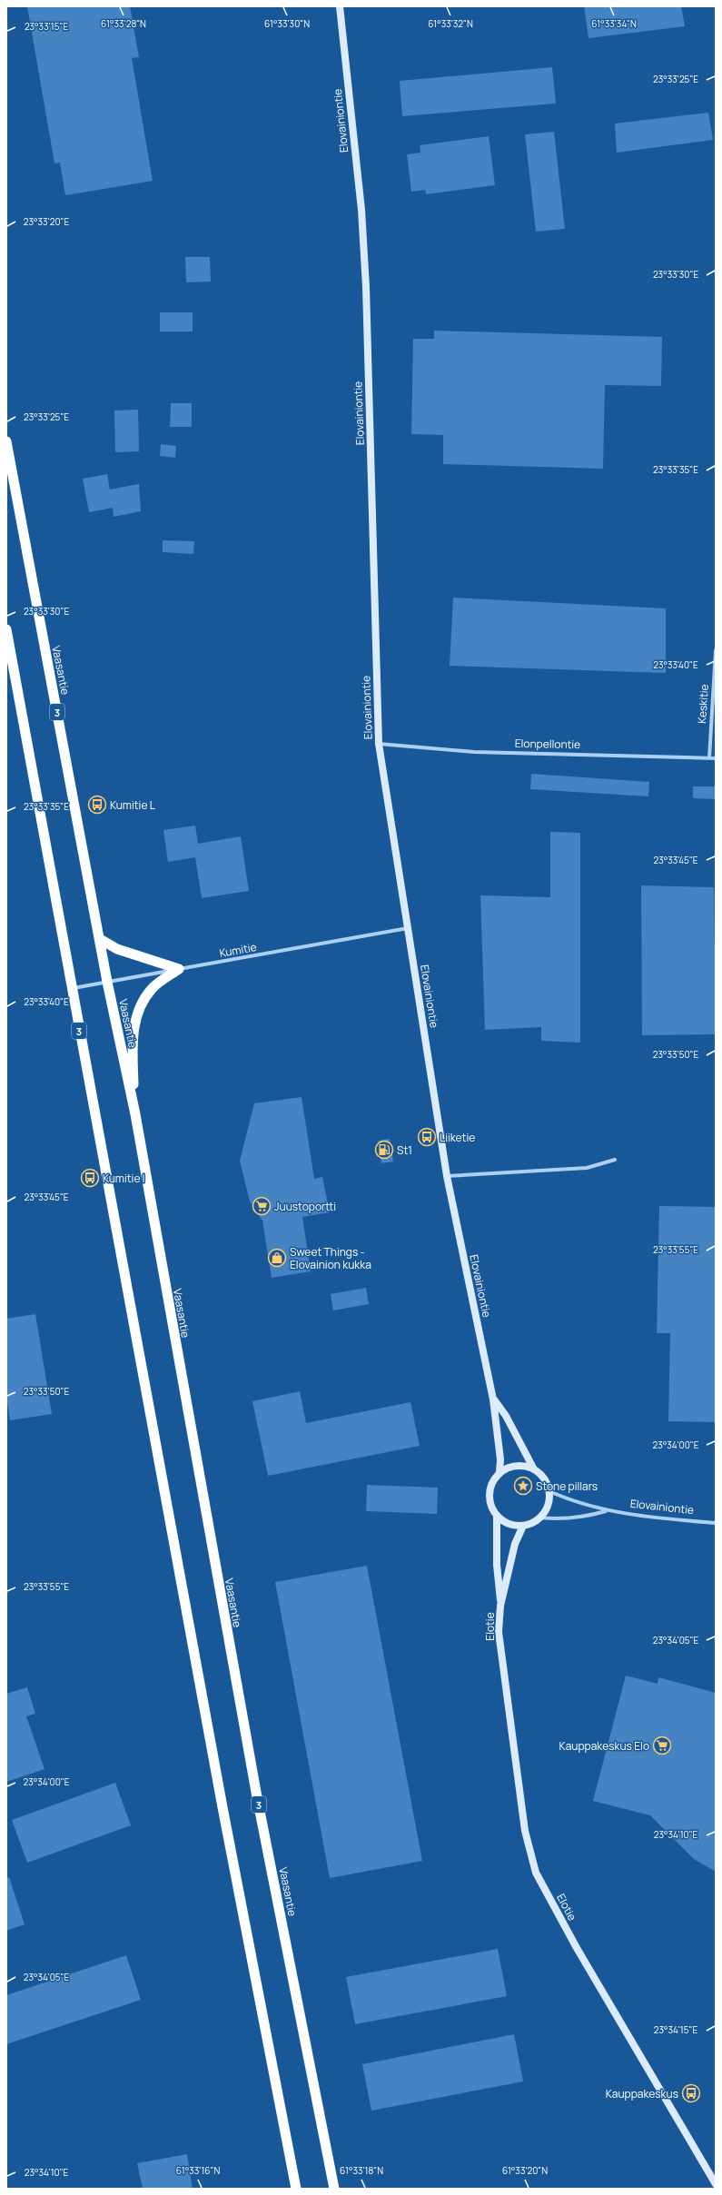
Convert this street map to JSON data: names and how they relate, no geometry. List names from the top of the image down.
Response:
{
  "streets": {
    "highway": ["Vaasantie", "3"],
    "main road": ["Elovainiontie", "Elotie"],
    "street": ["Keskitie", "Elonpellontie", "Kumitie"]
  },
  "crossings": [
    ["Elovainiontie", "Elonpellontie"],
    ["Elovainiontie", "Kumitie"],
    ["Elovainiontie", "Elotie"],
    ["Vaasantie", "Kumitie"],
    ["Keskitie", "Elonpellontie"],
    ["3", "Kumitie"]
  ],
  "places": {
    "bus stop": [
      "Kumitie L",
      "Liiketie",
      "Kumitie I",
      "Kauppakeskus"
    ],
    "fuel station": ["St1"],
    "supermarket": ["Juustoportti", "Kauppakeskus Elo"],
    "shop": ["Sweet Things - Elovainion kukka"],
    "place": ["Stone pillars"]
  },
  "coordinates": [
    "61°33'28\"N",
    "61°33'30\"N",
    "61°33'32\"N",
    "61°33'34\"N",
    "23°33'15\"E",
    "23°33'25\"E",
    "23°33'20\"E",
    "23°33'30\"E",
    "23°33'35\"E",
    "23°33'40\"E",
    "23°33'45\"E",
    "23°33'50\"E",
    "23°33'55\"E",
    "23°34'00\"E",
    "23°34'05\"E",
    "23°34'10\"E",
    "23°34'15\"E",
    "61°33'16\"N",
    "61°33'18\"N",
    "61°33'20\"N"
  ]
}
